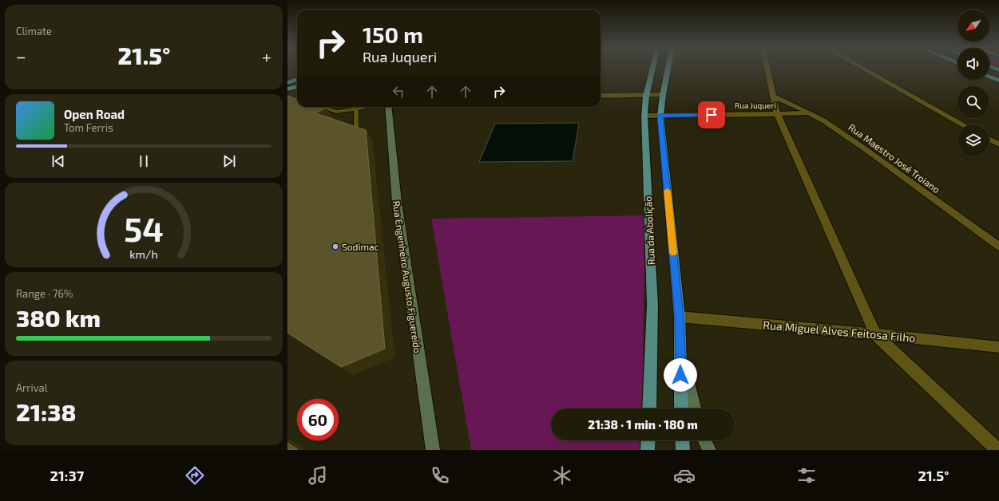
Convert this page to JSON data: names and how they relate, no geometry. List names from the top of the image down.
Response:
{
  "streets": {
    "main road": ["Rua da Abolição", "Rua Engenheiro Augusto Figuereido"],
    "street": ["Rua Juqueri", "Rua Maestro José Troiano", "Rua Miguel Alves Feitosa Filho"]
  },
  "crossings": [
    ["Rua Juqueri", "Rua Maestro José Troiano"],
    ["Rua Juqueri", "Rua da Abolição"]
  ],
  "places": ["Sodimac"],
  "north": "bottom left",
  "page": {
    "tile": [
      "Climate",
      ["Range · 76%", "380 km"],
      ["Arrival", "21:38"]
    ],
    "turn": ["150 m", "Rua Juqueri"],
    "heat": ["−", "21.5°", "+"],
    "song": ["Open Road", "Tom Ferris"],
    "limit": "60",
    "trip": "21:38 · 1 min · 180 m",
    "tabs": ["21:37", "21.5°"],
    "gauge": ["54", "km/h"]
  }
}
